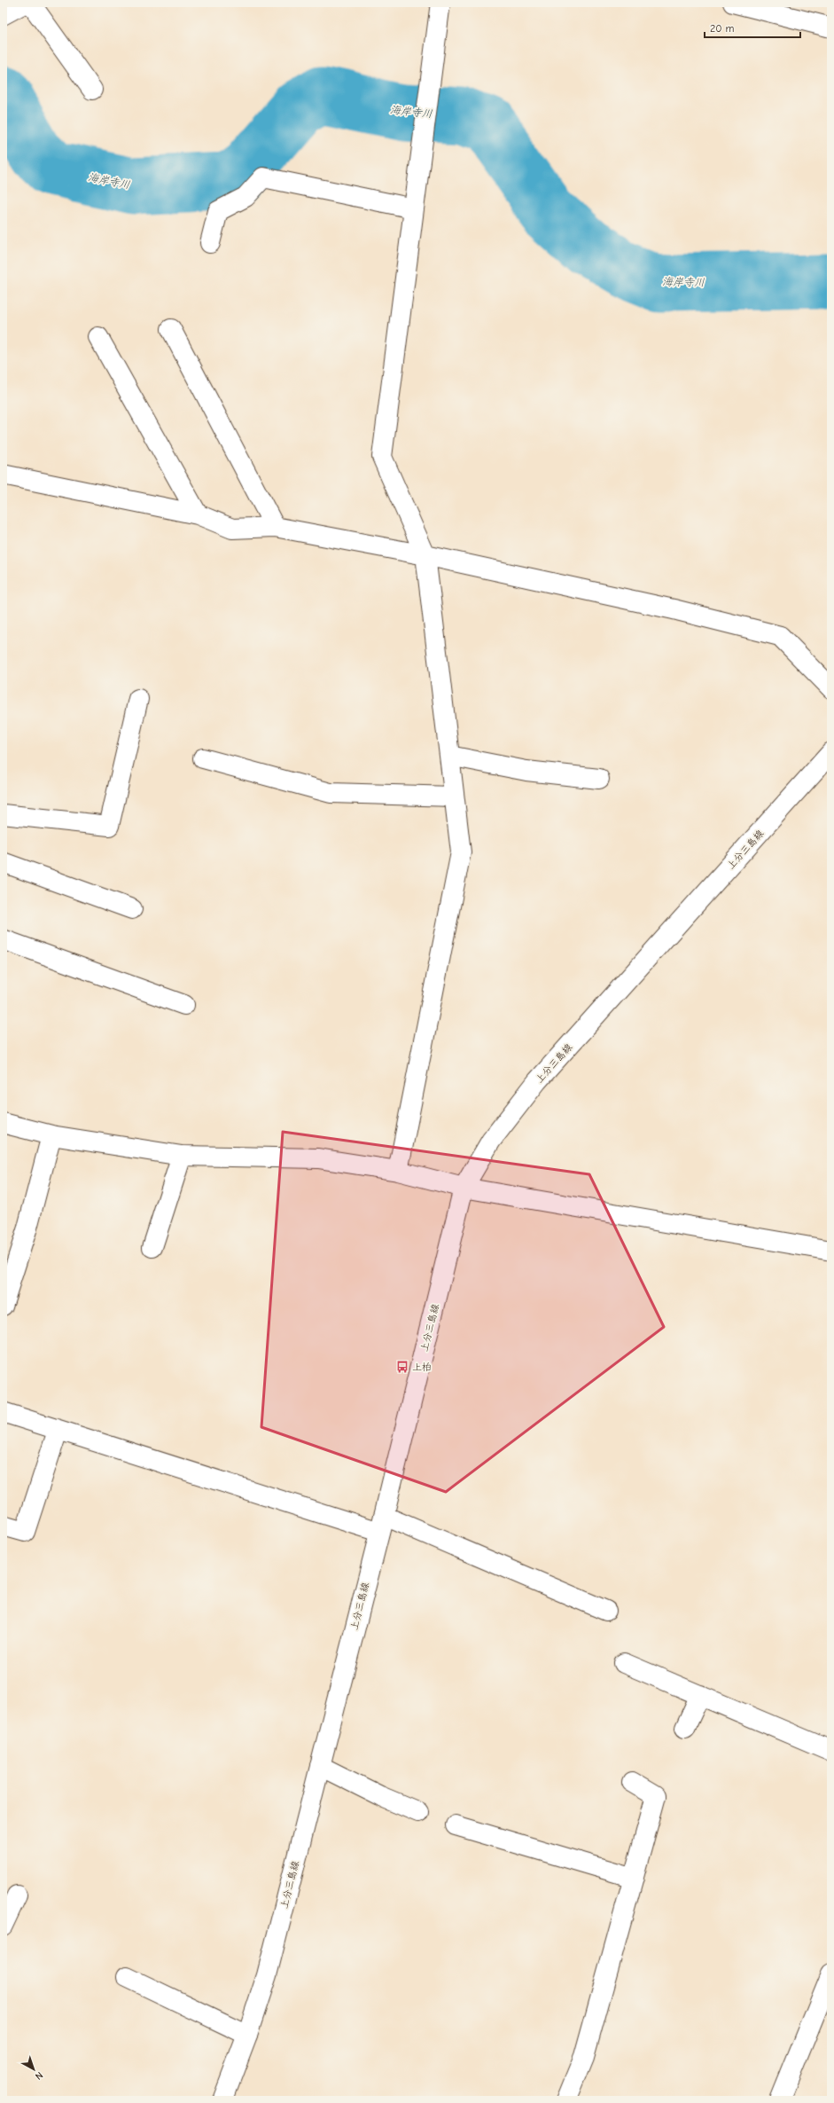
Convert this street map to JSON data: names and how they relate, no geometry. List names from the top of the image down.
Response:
{
  "streets": {
    "street": ["上分三島線"]
  },
  "water": ["海岸寺川"],
  "places": {
    "bus stop": ["上柏"]
  },
  "scale_bar": "20 m",
  "north": "bottom right"
}
